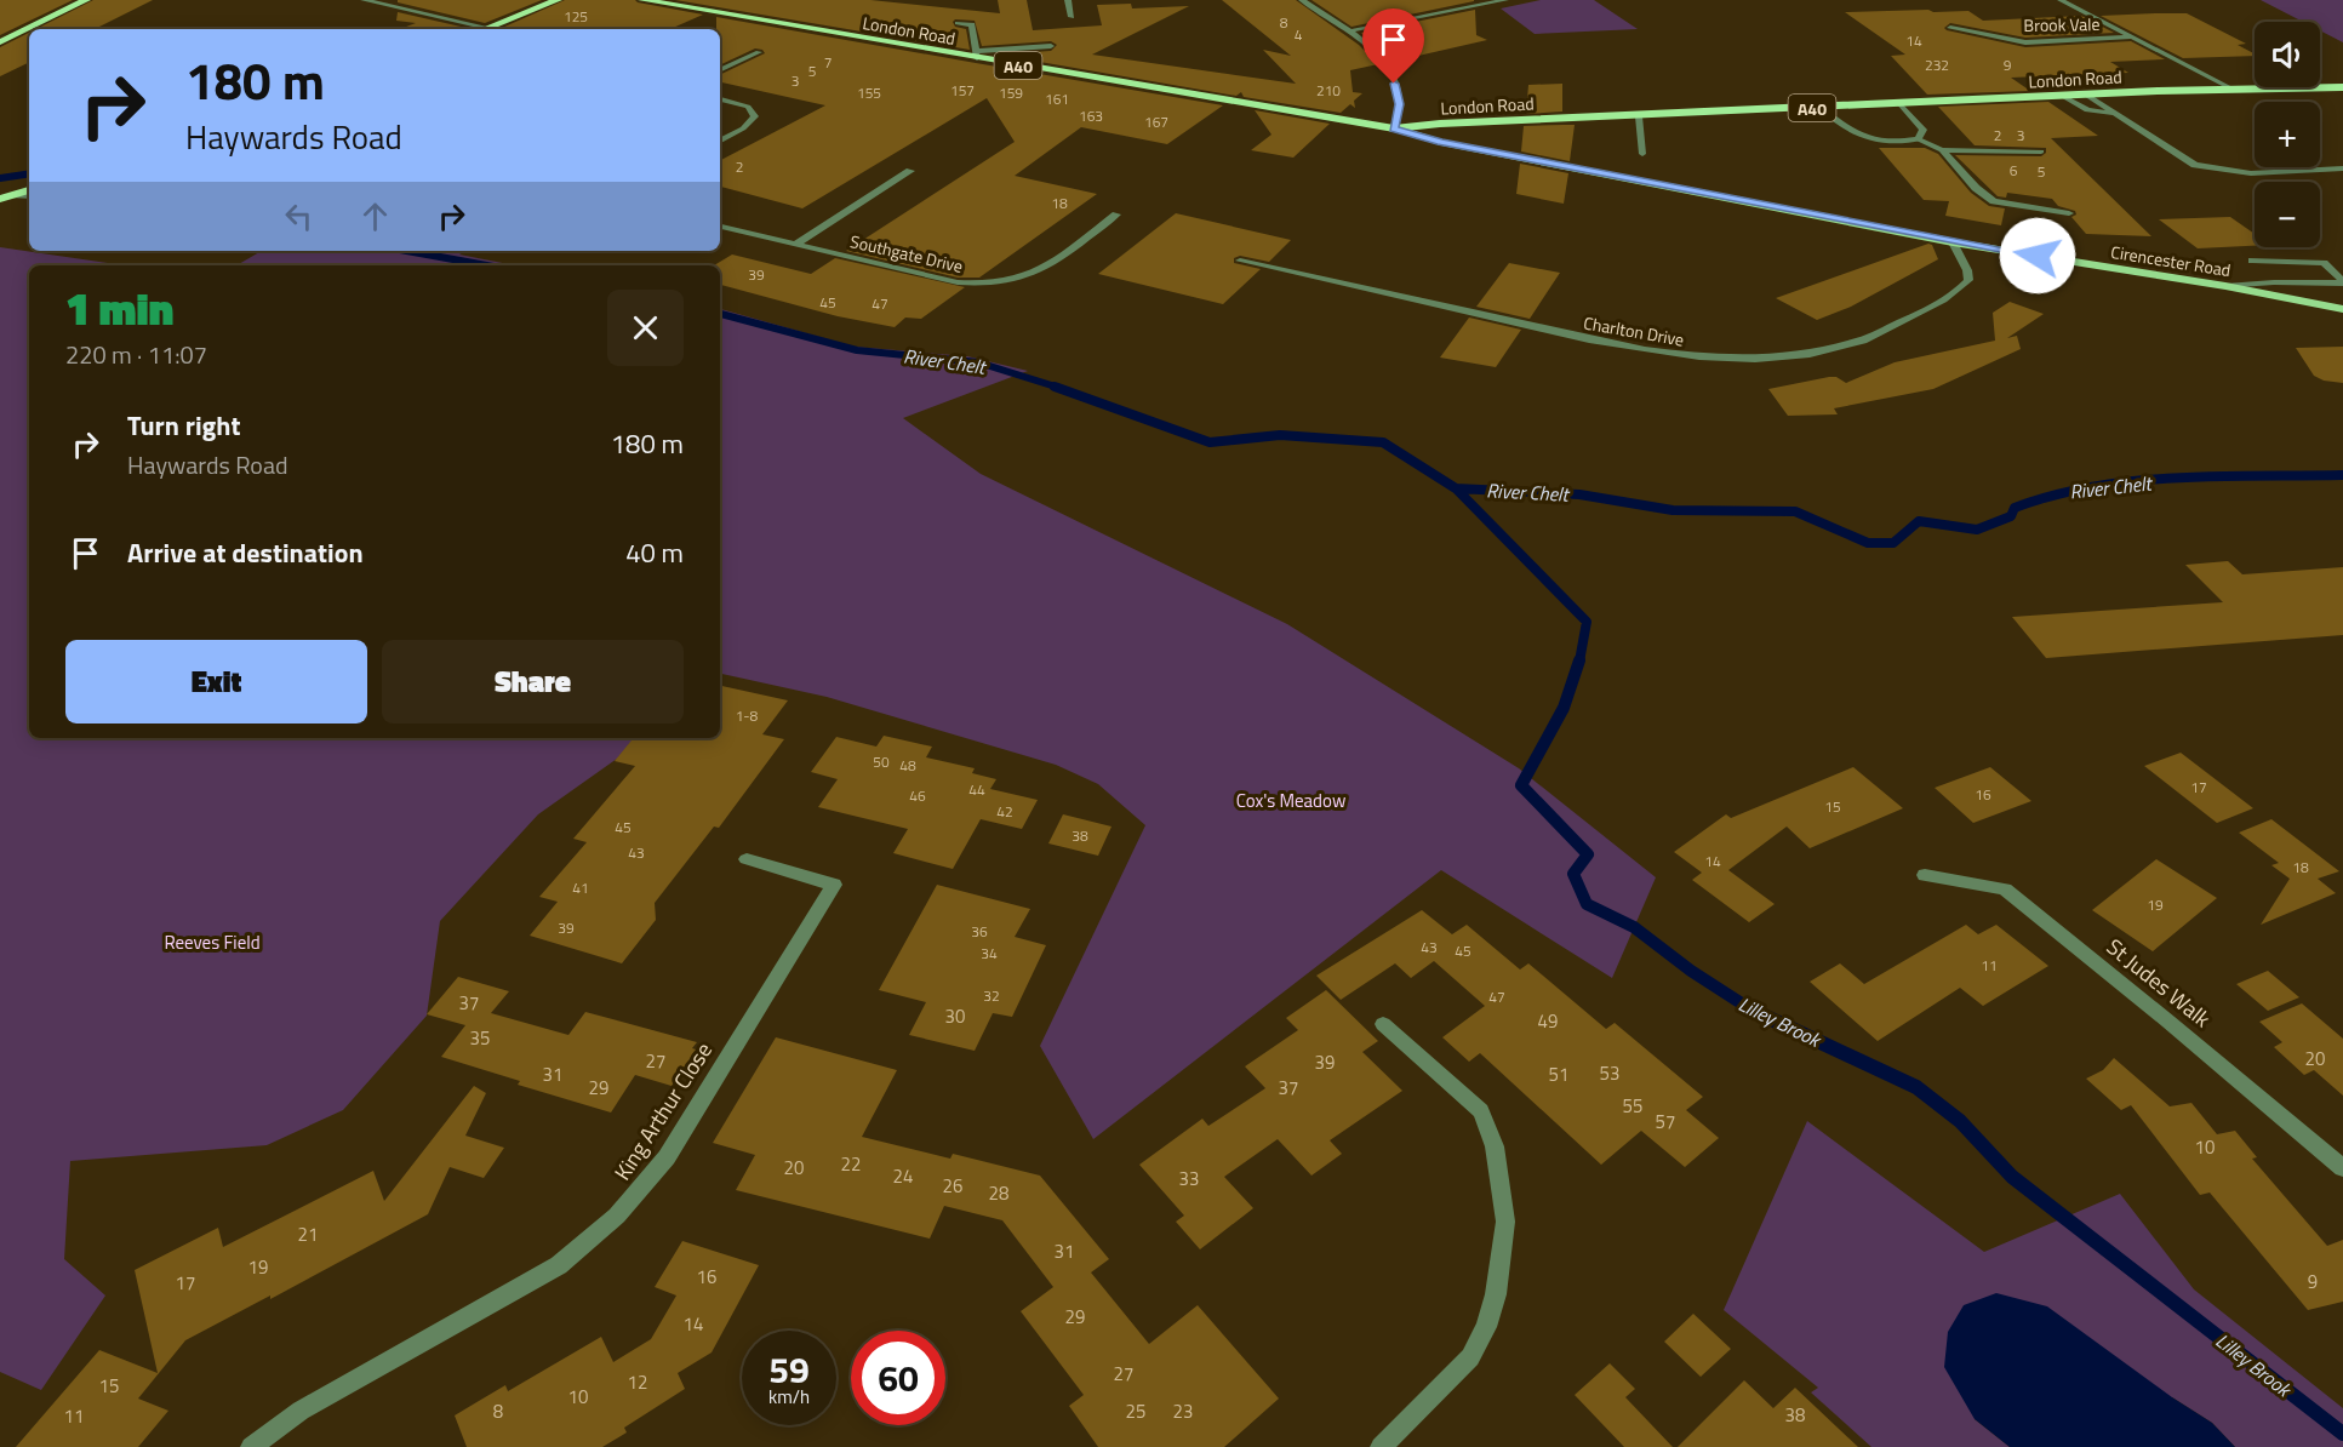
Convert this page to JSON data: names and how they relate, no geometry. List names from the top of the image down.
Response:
{
  "streets": {
    "highway": ["London Road", "A40"],
    "main road": ["Cirencester Road"],
    "street": [
      "Brook Vale",
      "Southgate Drive",
      "Charlton Drive",
      "St Judes Walk",
      "King Arthur Close"
    ]
  },
  "crossings": [
    ["London Road", "Cirencester Road"],
    ["Cirencester Road", "Charlton Drive"]
  ],
  "water": ["River Chelt", "Lilley Brook"],
  "parks": ["Cox's Meadow", "Reeves Field"],
  "house_numbers": [
    "125",
    "8",
    "4",
    "14",
    "7",
    "232",
    "9",
    "5",
    "3",
    "157",
    "210",
    "155",
    "159",
    "161",
    "163",
    "167",
    "2",
    "3",
    "2",
    "6",
    "5",
    "18",
    "39",
    "45",
    "47",
    "1-8",
    "50",
    "48",
    "17",
    "44",
    "16",
    "46",
    "15",
    "42",
    "45",
    "38",
    "43",
    "14",
    "18",
    "41",
    "19",
    "39",
    "36",
    "43",
    "45",
    "34",
    "11",
    "32",
    "47",
    "37",
    "30",
    "49",
    "35",
    "20",
    "27",
    "39",
    "53",
    "31",
    "51",
    "29",
    "37",
    "55",
    "57",
    "10",
    "22",
    "20",
    "24",
    "33",
    "26",
    "28",
    "21",
    "31",
    "19",
    "16",
    "9",
    "17",
    "29",
    "14",
    "27",
    "12",
    "15",
    "10",
    "8",
    "25",
    "23",
    "38",
    "11"
  ],
  "page": {
    "map_buttons": ["+", "−"],
    "turn": ["180 m", "Haywards Road"],
    "heading": ["1 min", "220 m · 11:07"],
    "list": [
      {
        "name": "Turn right",
        "note": "Haywards Road",
        "value": "180 m"
      },
      {
        "name": "Arrive at destination",
        "value": "40 m"
      }
    ],
    "buttons": ["Exit", "Share"],
    "speed": "59 km/h",
    "limit": "60"
  }
}
